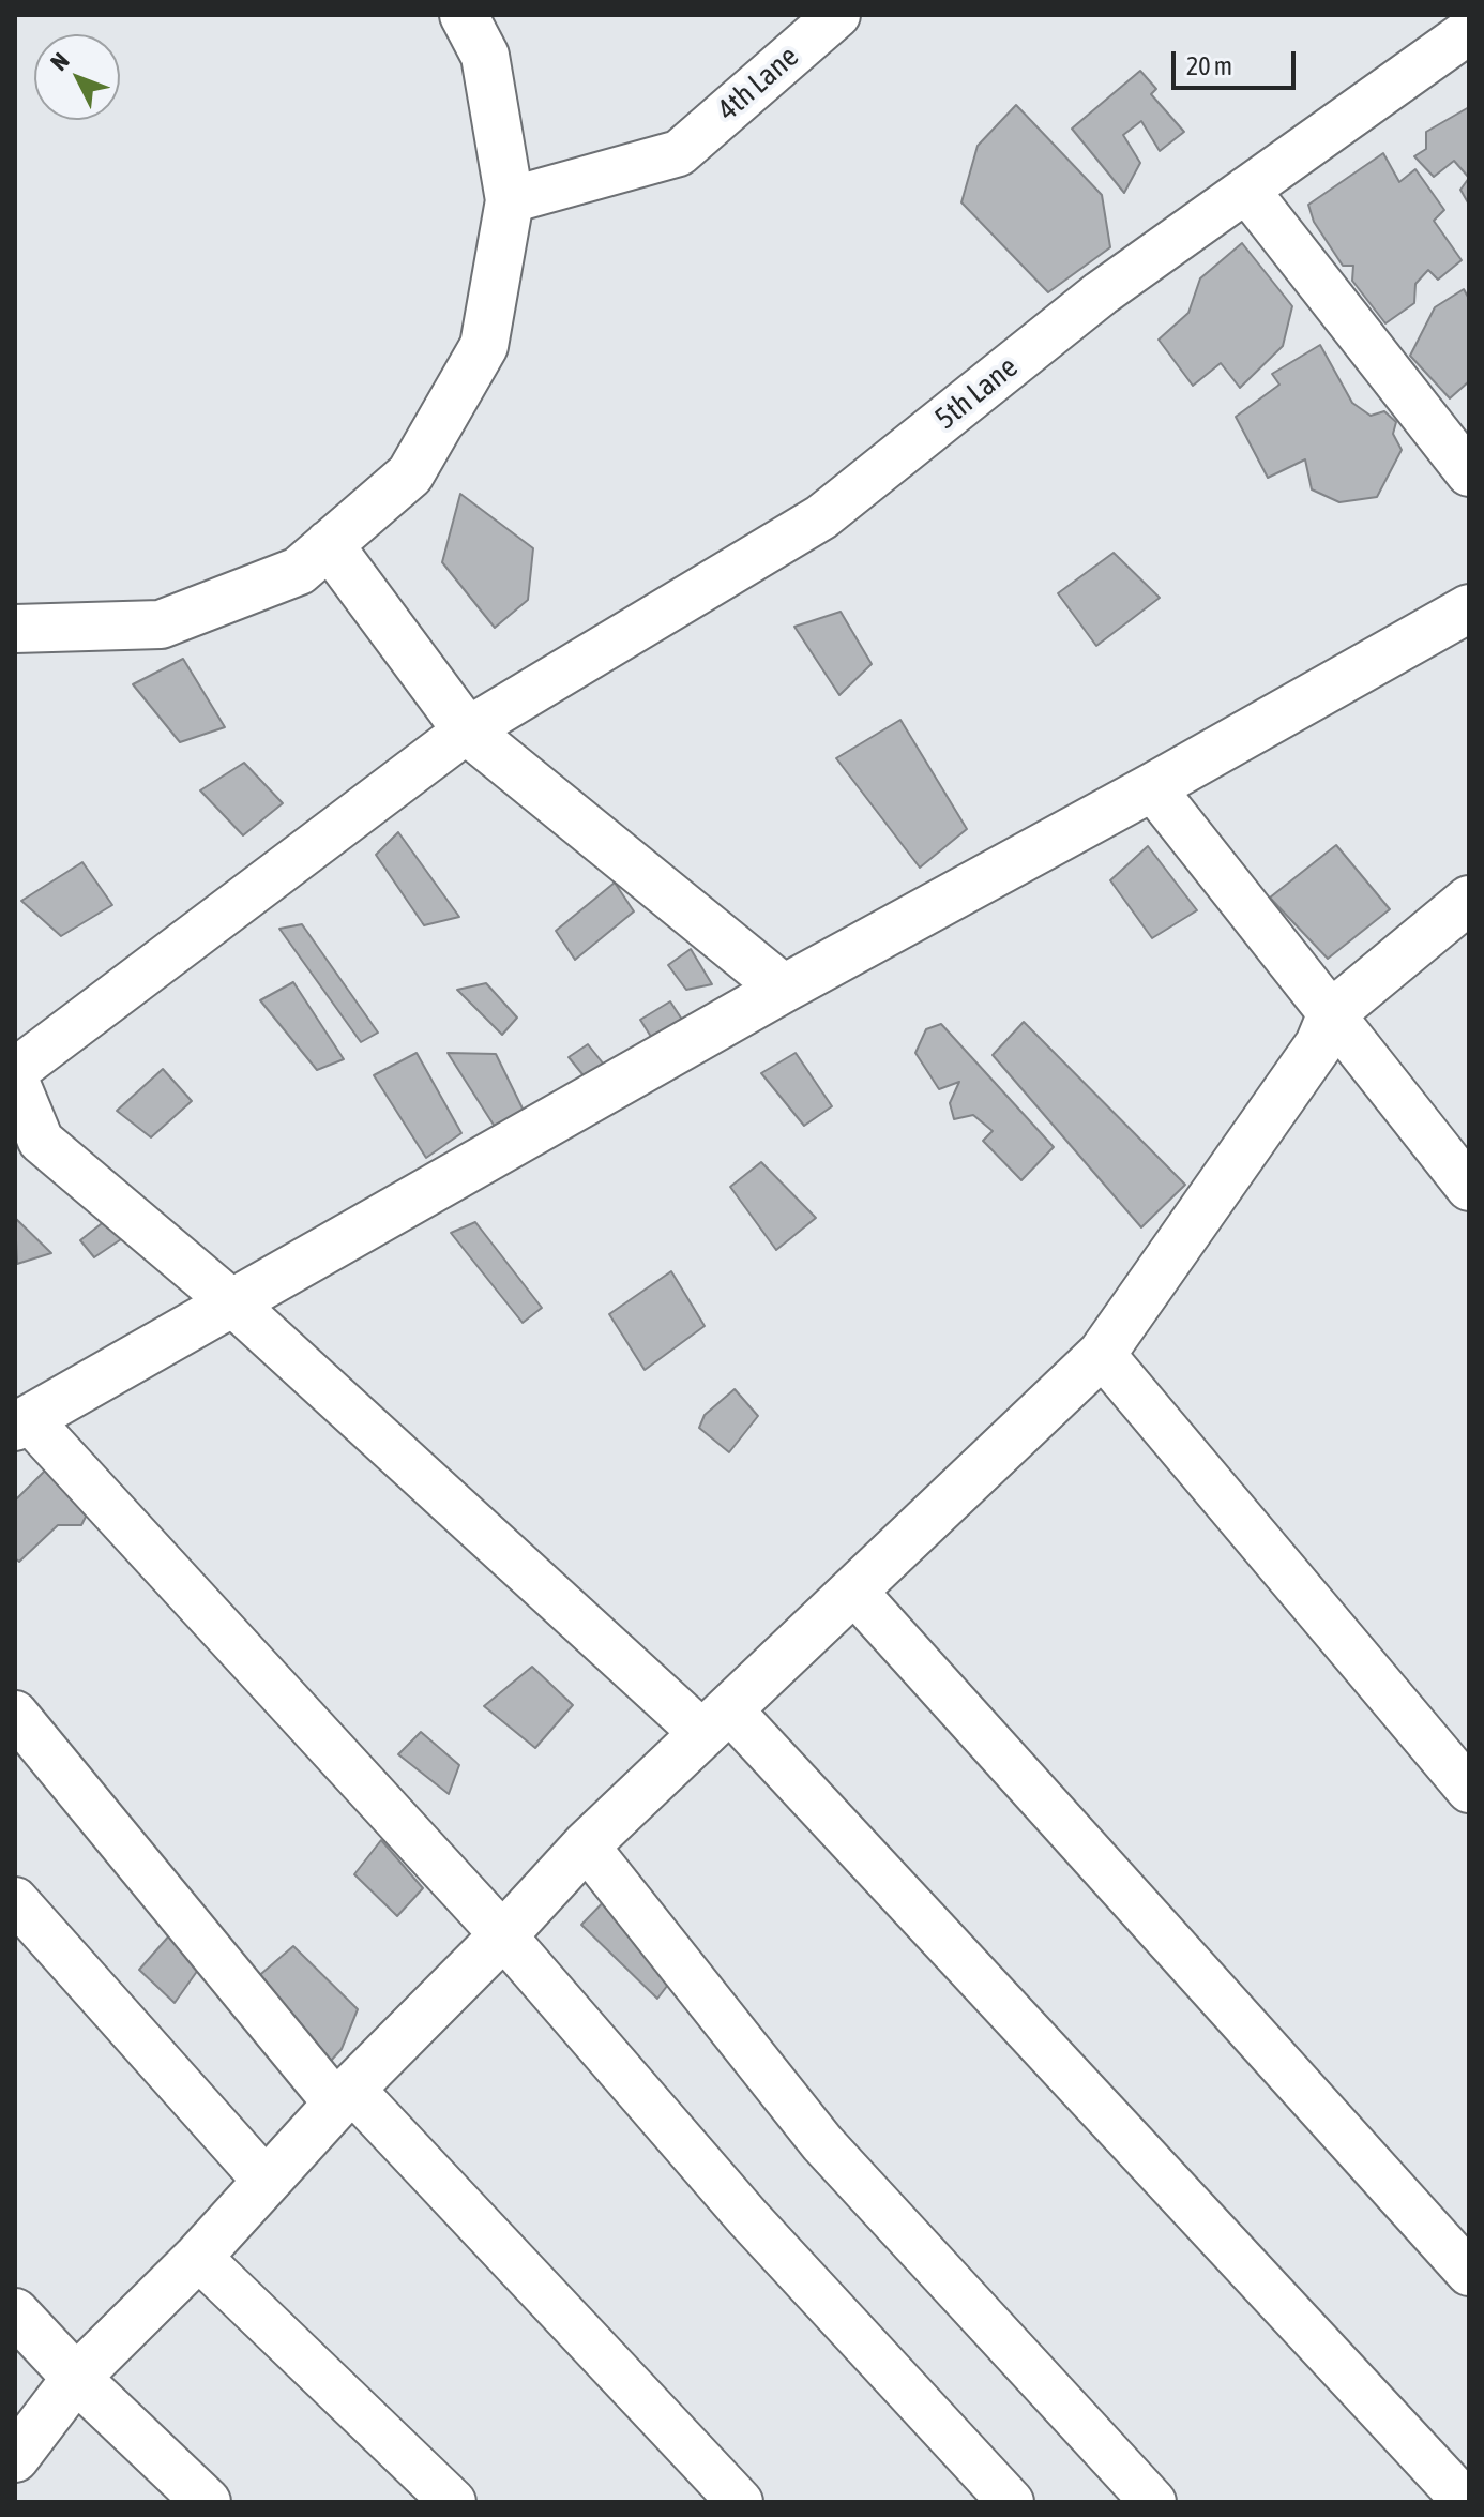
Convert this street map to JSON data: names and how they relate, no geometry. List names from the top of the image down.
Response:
{
  "streets": {
    "street": ["4th Lane", "5th Lane"]
  },
  "scale_bar": "20 m",
  "north": "top left"
}
